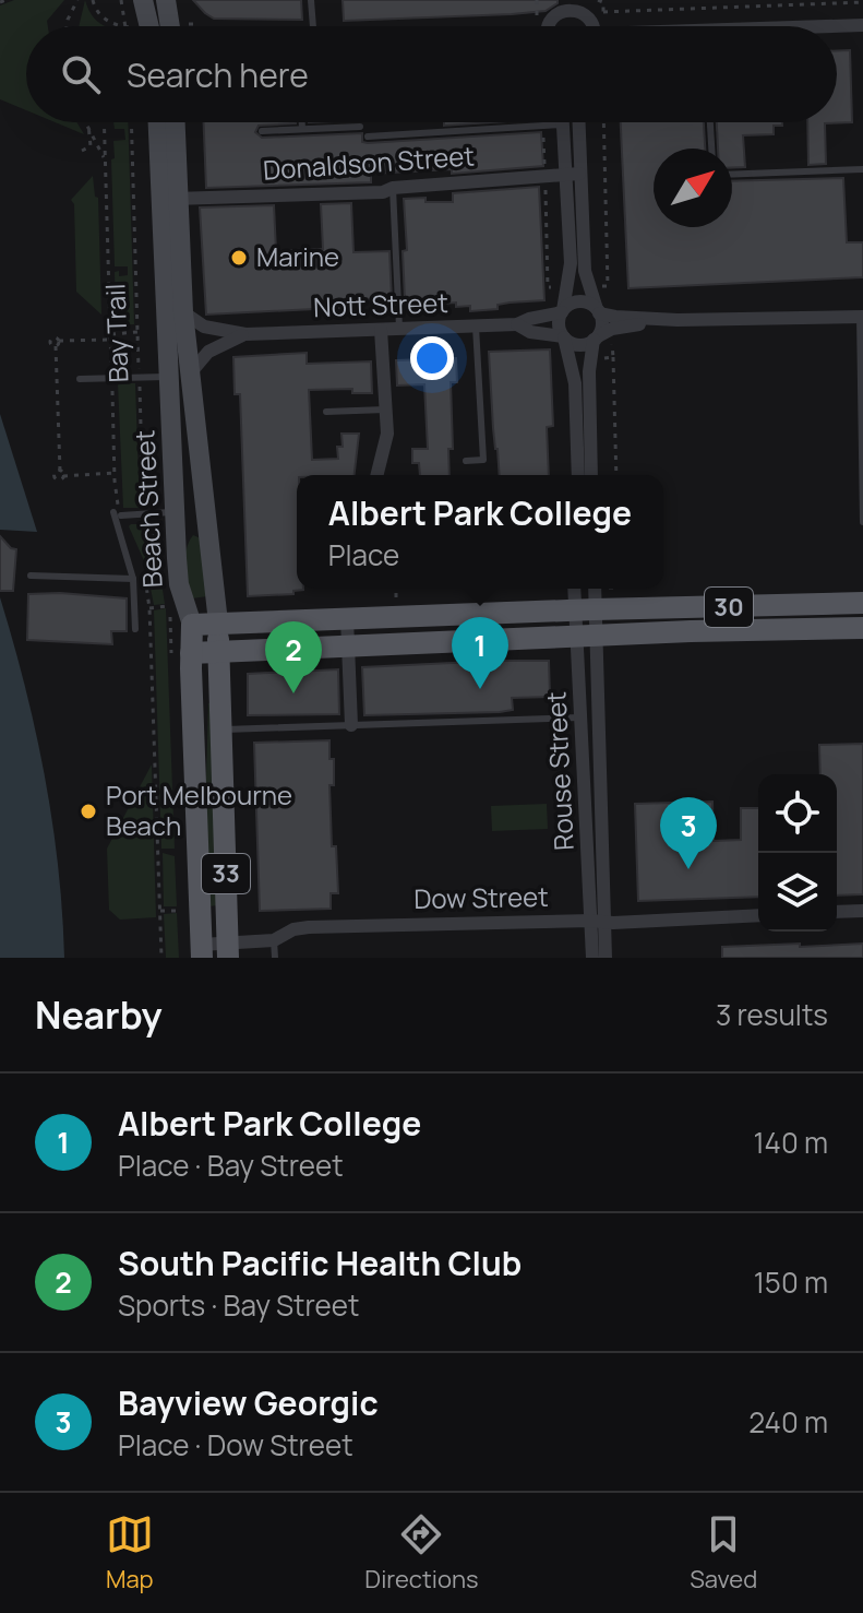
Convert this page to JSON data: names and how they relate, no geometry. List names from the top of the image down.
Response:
{
  "streets": {
    "main road": ["Beach Street", "30", "33"],
    "street": [
      "Donaldson Street",
      "Nott Street",
      "Rouse Street",
      "Dow Street"
    ],
    "path": ["Bay Trail"]
  },
  "crossings": [
    ["Donaldson Street", "Beach Street"],
    ["Nott Street", "Beach Street"],
    ["Beach Street", "30"],
    ["Beach Street", "Dow Street"],
    ["30", "Rouse Street"],
    ["Rouse Street", "Dow Street"]
  ],
  "places": ["Marine", "Port Melbourne Beach"],
  "north": "top right",
  "page": {
    "search": "Search here",
    "popup": ["Albert Park College", "Place"],
    "pins": ["1", "2", "3"],
    "heading": ["Nearby", "3 results"],
    "list": [
      {
        "mark": "1",
        "name": "Albert Park College",
        "note": "Place · Bay Street",
        "value": "140 m"
      },
      {
        "mark": "2",
        "name": "South Pacific Health Club",
        "note": "Sports · Bay Street",
        "value": "150 m"
      },
      {
        "mark": "3",
        "name": "Bayview Georgic",
        "note": "Place · Dow Street",
        "value": "240 m"
      }
    ],
    "nav": ["Map", "Directions", "Saved"]
  }
}
